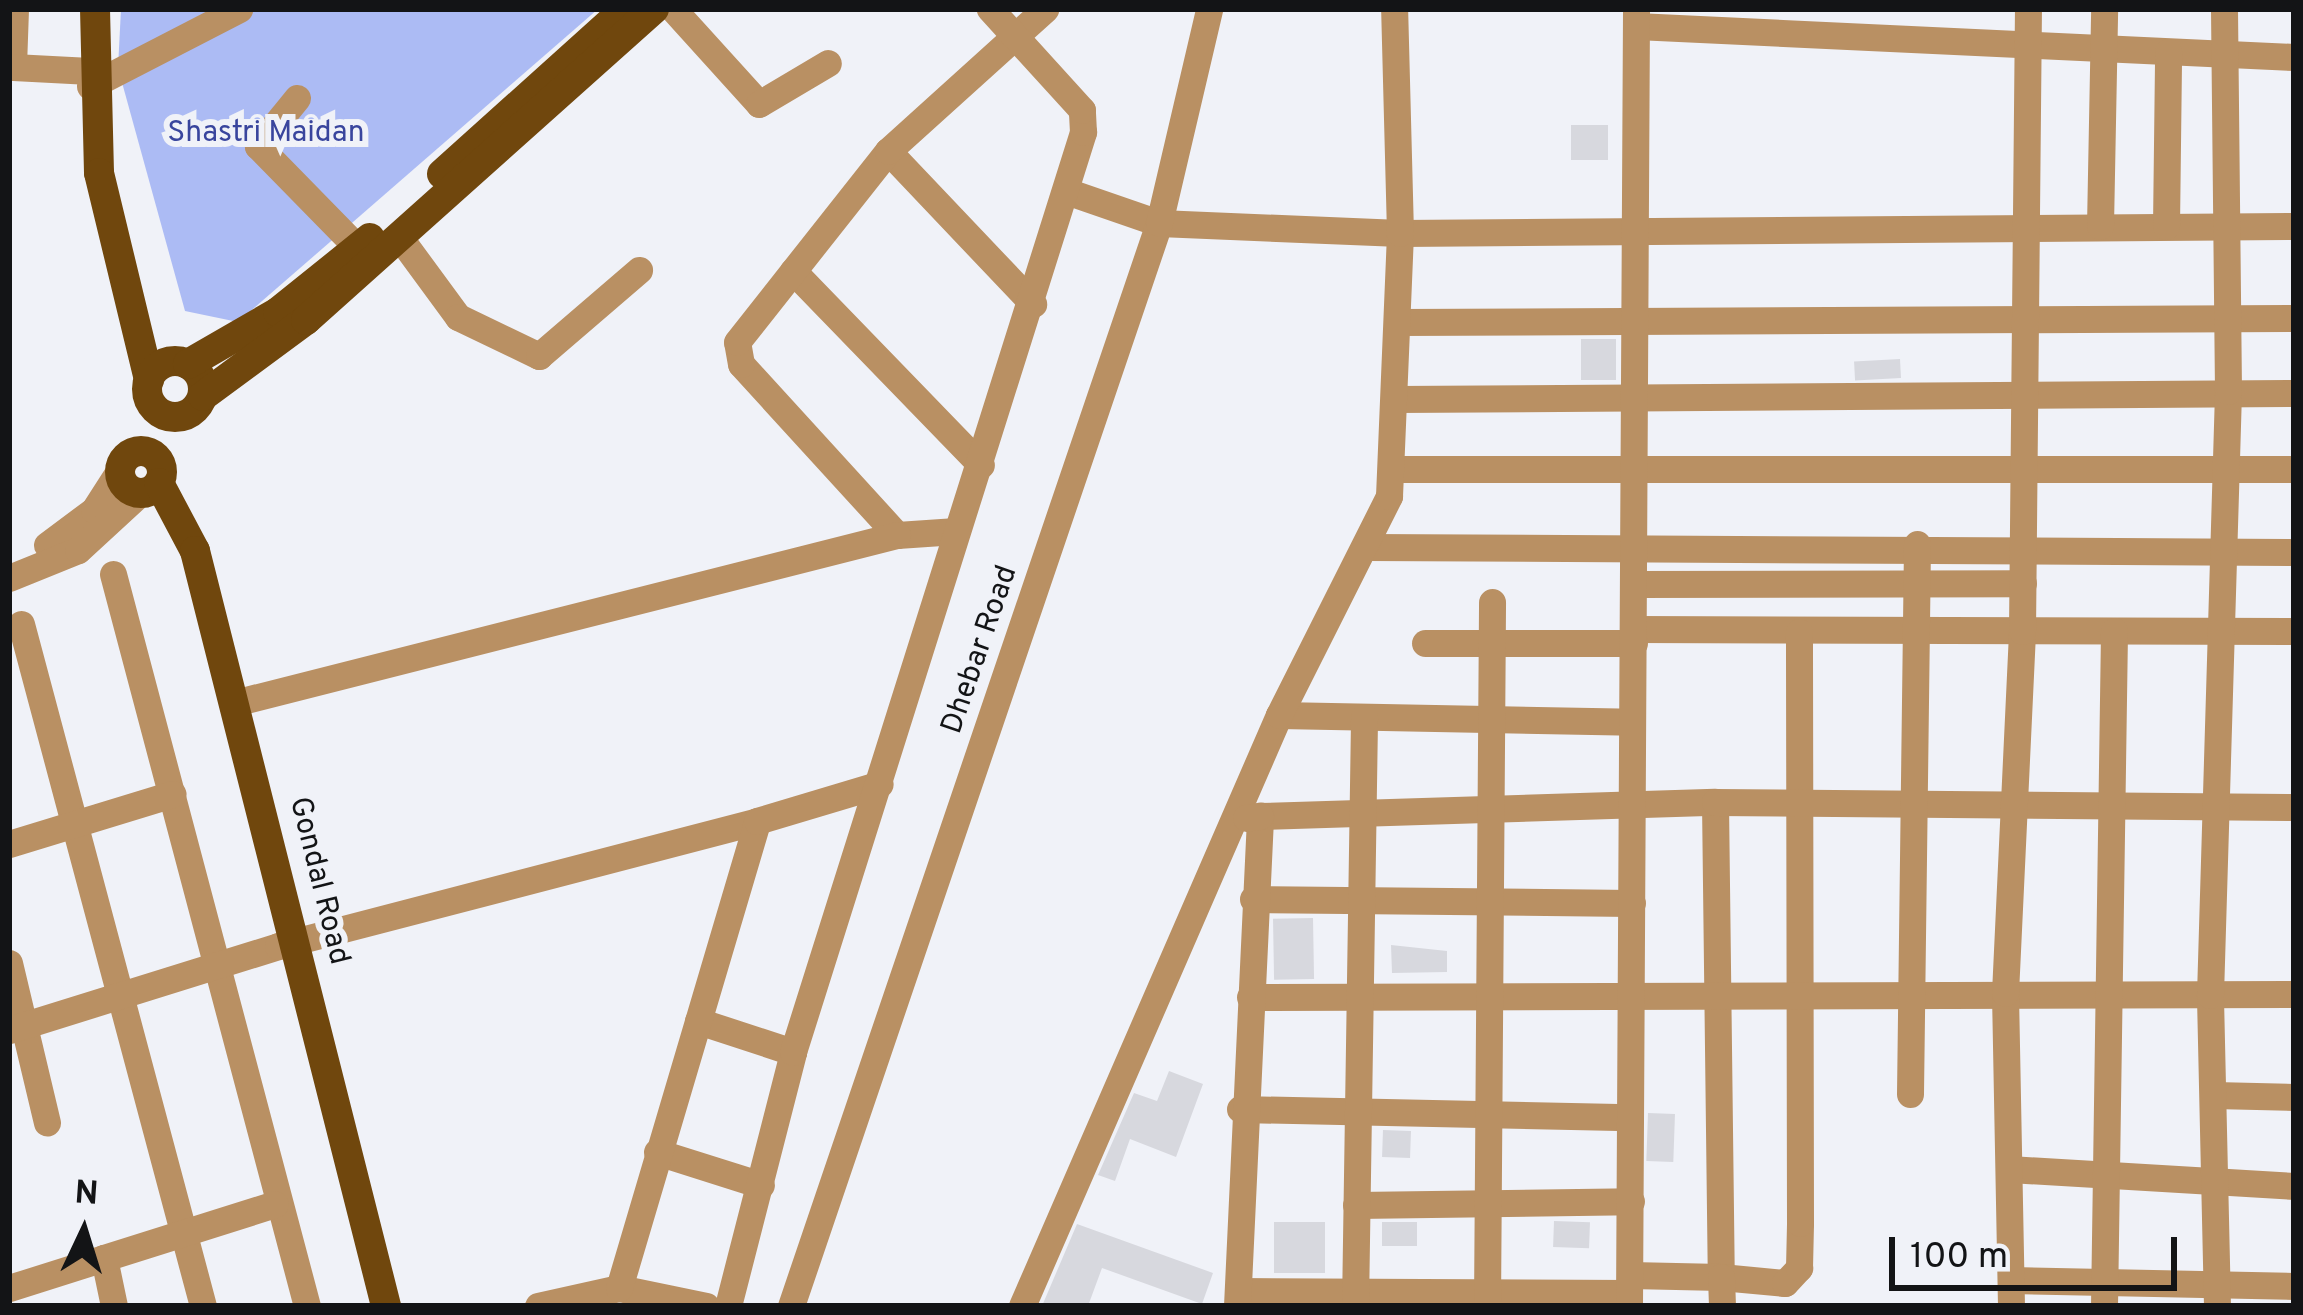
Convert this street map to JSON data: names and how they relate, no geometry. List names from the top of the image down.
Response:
{
  "streets": {
    "main road": ["Gondal Road"],
    "street": ["Dhebar Road"]
  },
  "parks": ["Shastri Maidan"],
  "scale_bar": "100 m",
  "north": "top"
}
